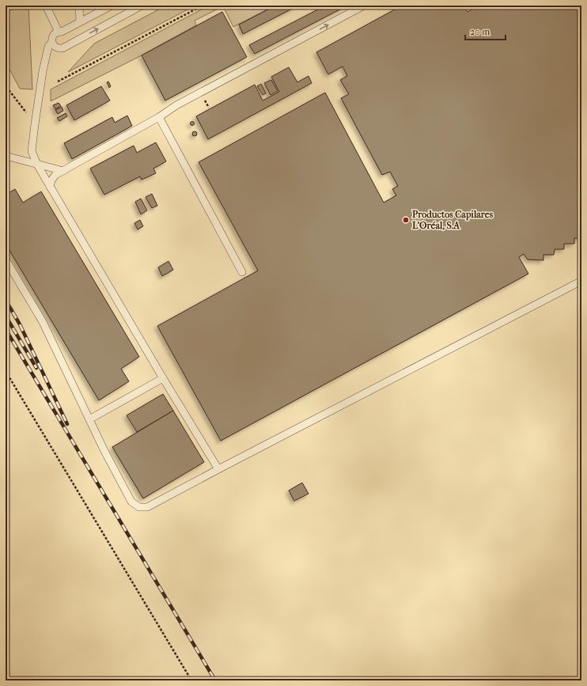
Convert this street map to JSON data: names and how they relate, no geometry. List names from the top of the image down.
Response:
{
  "places": ["Productos Capilares L'Oréal, S.A"],
  "scale_bar": "20 m"
}
